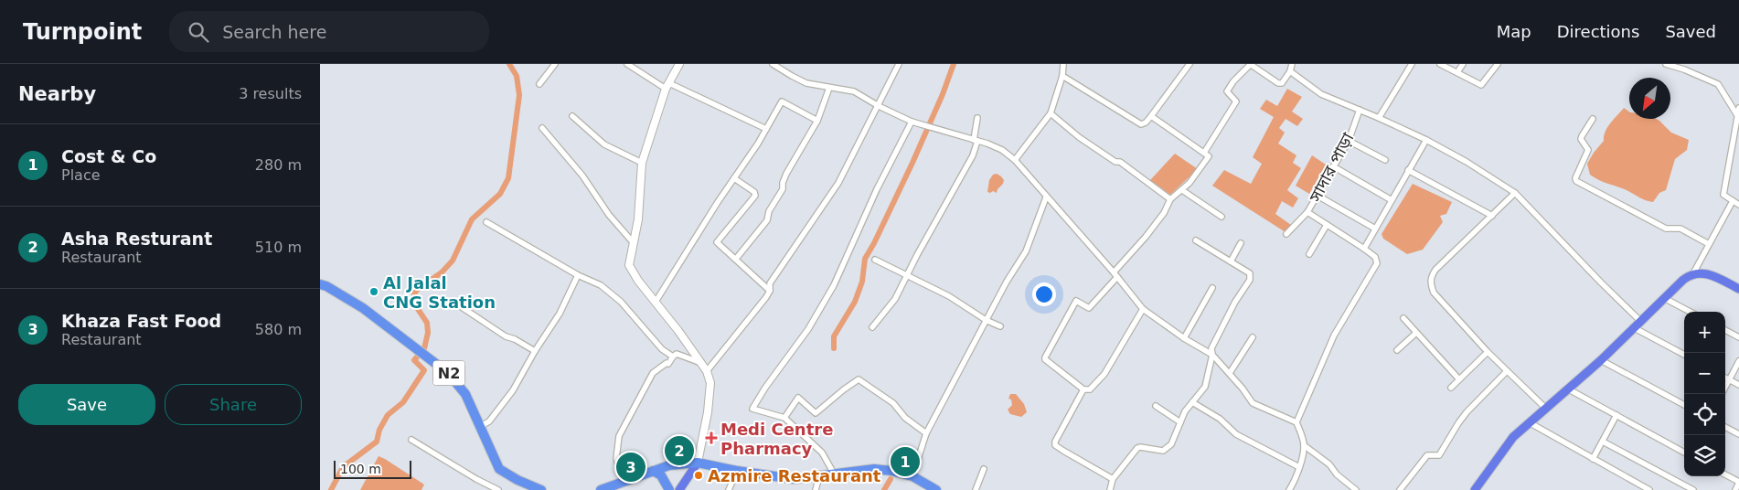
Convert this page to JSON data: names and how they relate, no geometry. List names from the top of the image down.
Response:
{
  "streets": {
    "highway": ["N2"],
    "street": ["সাদার পাড়া"]
  },
  "places": {
    "other": ["Al Jalal CNG Station", "Azmire Restaurant"],
    "health": ["Medi Centre Pharmacy"]
  },
  "scale_bar": "100 m",
  "north": "bottom left",
  "page": {
    "header": "Turnpoint",
    "search": "Search here",
    "nav": ["Map", "Directions", "Saved"],
    "heading": ["Nearby", "3 results"],
    "list": [
      {
        "mark": "1",
        "name": "Cost & Co",
        "note": "Place",
        "value": "280 m"
      },
      {
        "mark": "2",
        "name": "Asha Resturant",
        "note": "Restaurant",
        "value": "510 m"
      },
      {
        "mark": "3",
        "name": "Khaza Fast Food",
        "note": "Restaurant",
        "value": "580 m"
      }
    ],
    "map_buttons": ["+", "−"],
    "buttons": ["Save", "Share"],
    "pins": ["2", "1", "3"],
    "scale": "100 m"
  }
}
